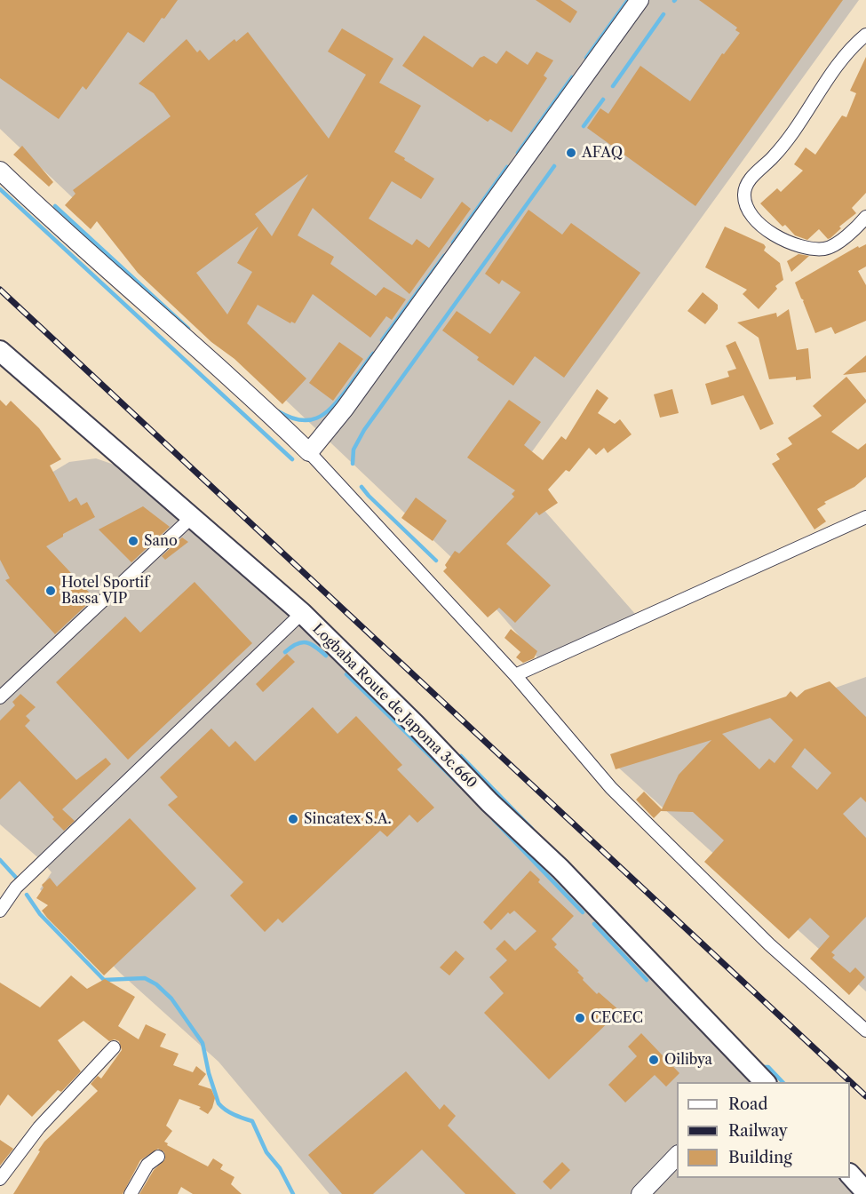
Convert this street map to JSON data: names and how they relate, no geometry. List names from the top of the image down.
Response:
{
  "streets": {
    "main road": ["Logbaba Route de Japoma 3c.660"]
  },
  "places": [
    "AFAQ",
    "Sano",
    "Hotel Sportif Bassa VIP",
    "Sincatex S.A.",
    "CECEC",
    "Oilibya"
  ],
  "legend": ["Road", "Railway", "Building"]
}
